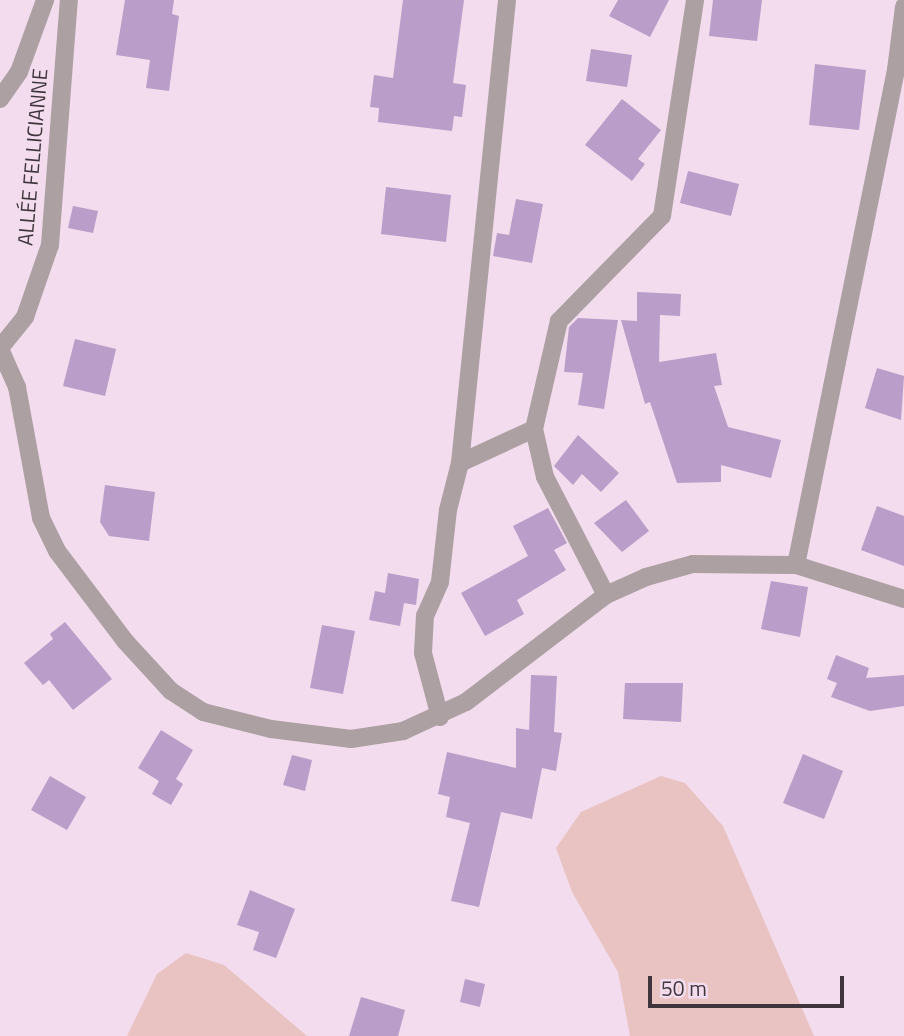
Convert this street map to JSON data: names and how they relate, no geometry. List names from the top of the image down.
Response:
{
  "streets": {
    "street": ["ALLÉE FELLICIANNE"]
  },
  "scale_bar": "50 m"
}
